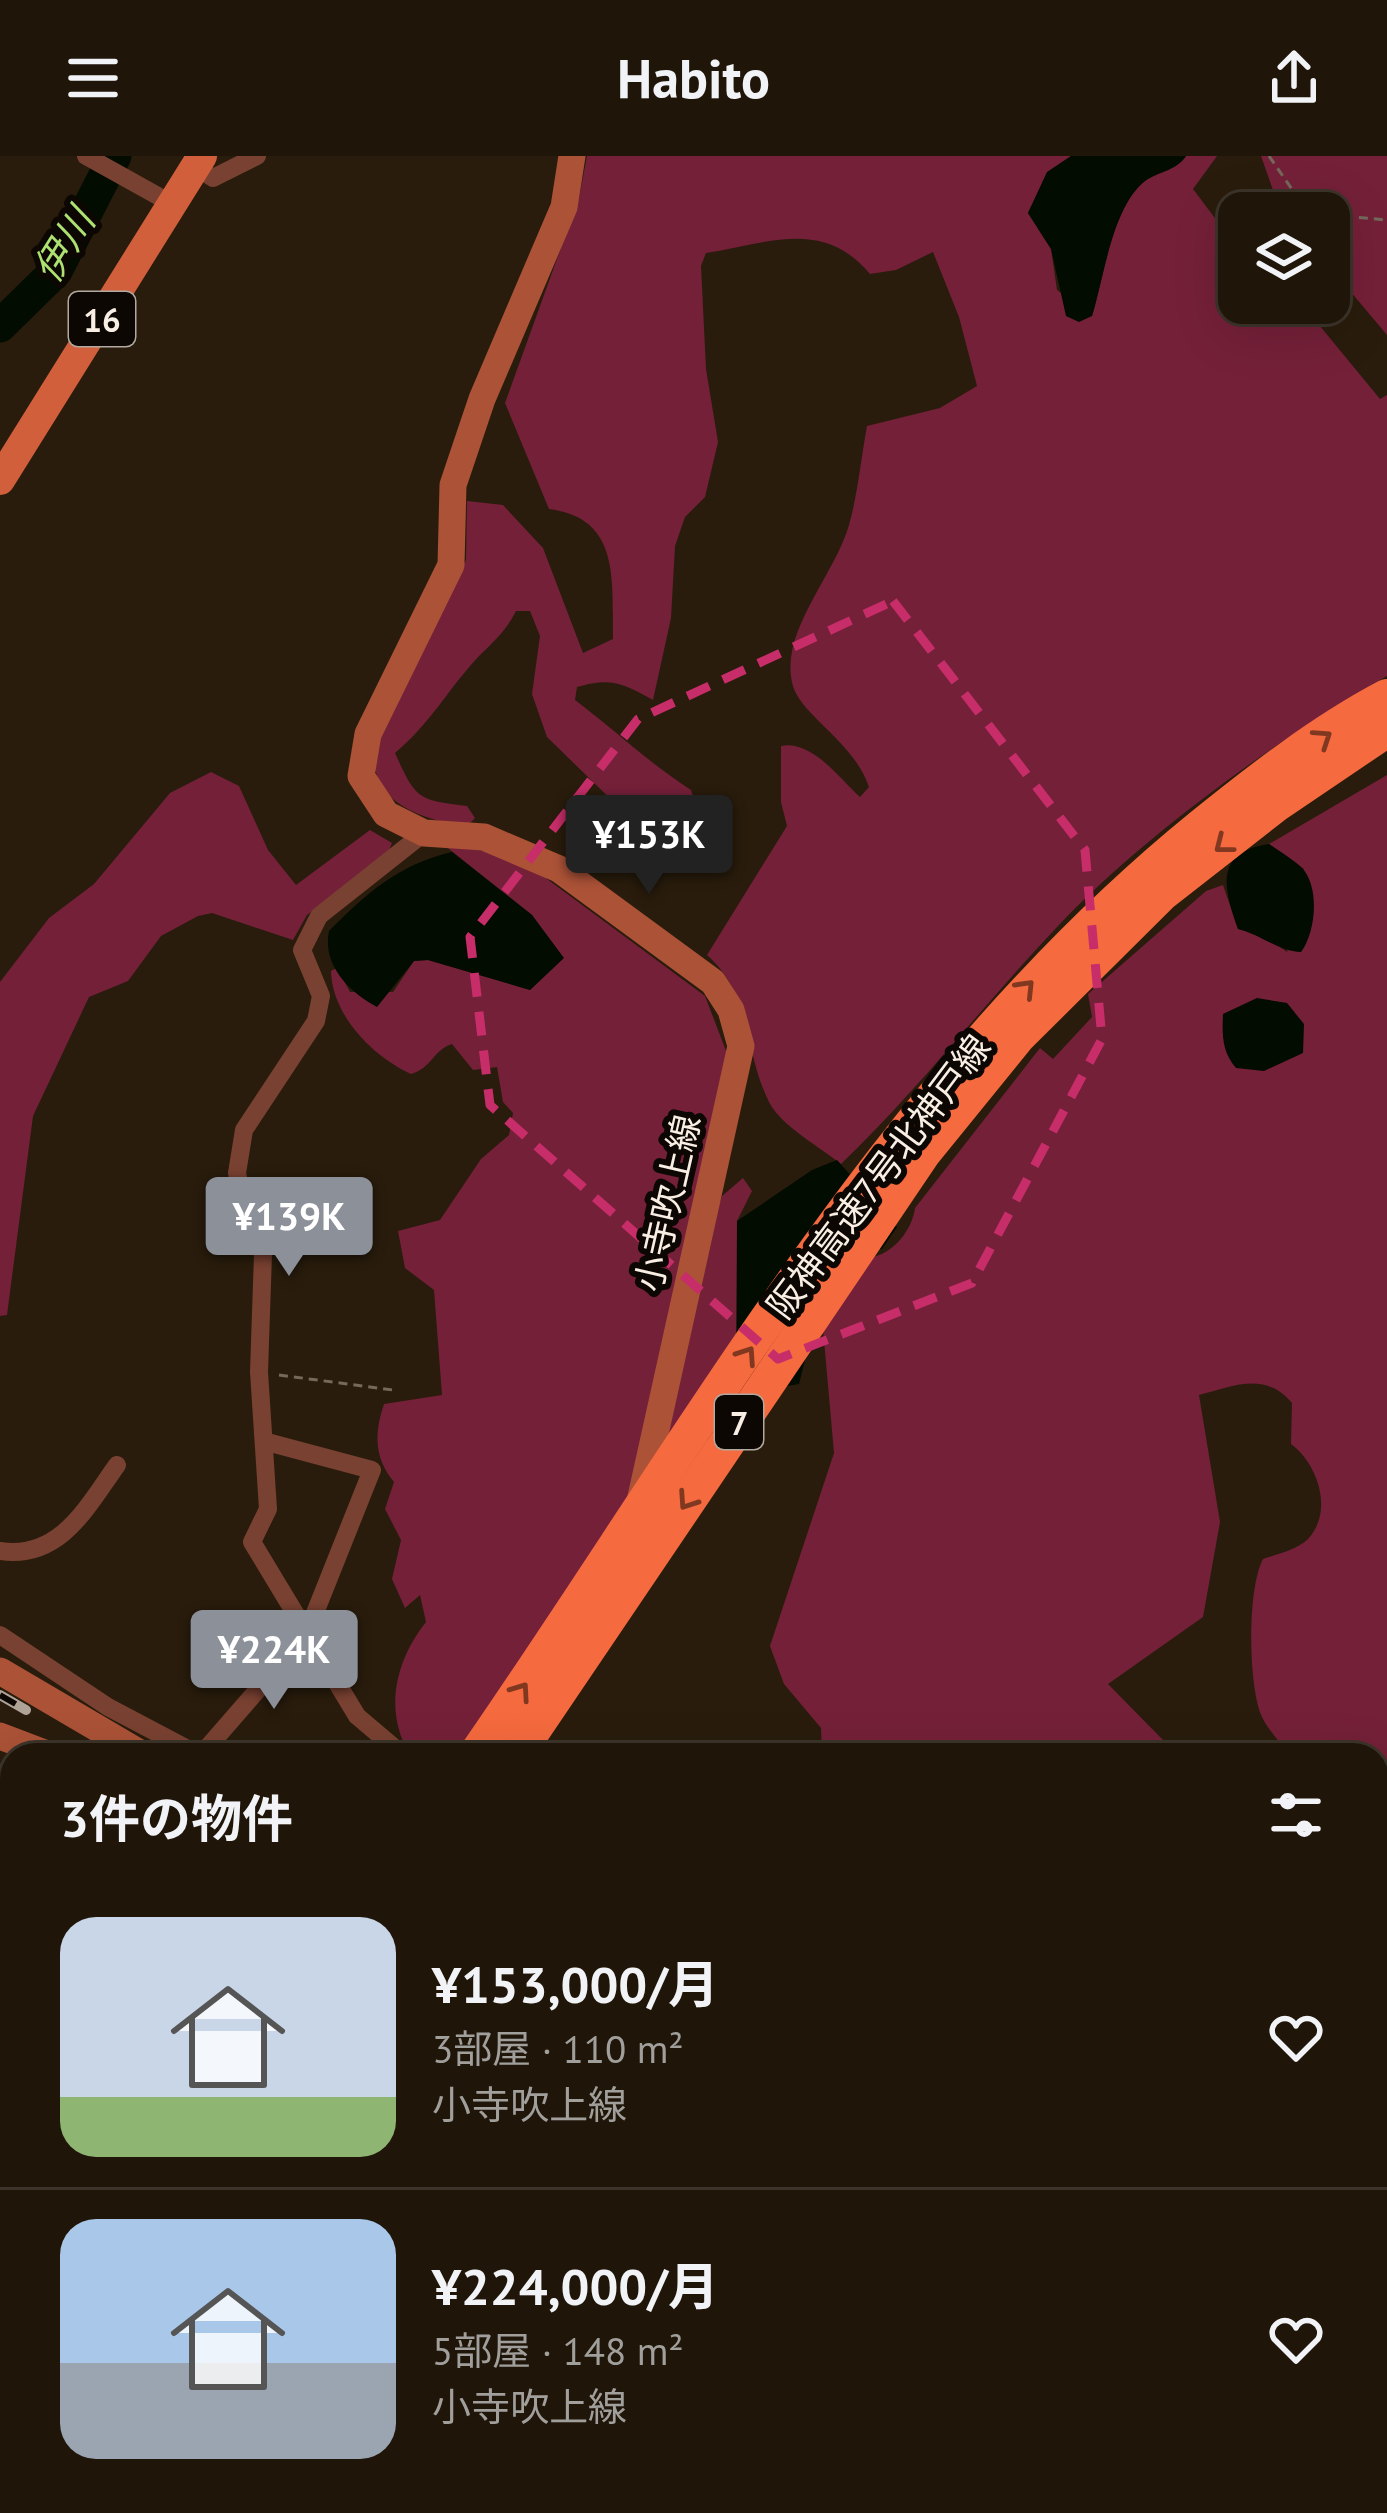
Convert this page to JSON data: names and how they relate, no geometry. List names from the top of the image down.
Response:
{
  "streets": {
    "highway": ["阪神高速7号北神戸線", "7"],
    "main road": ["16"],
    "street": ["小寺吹上線"]
  },
  "water": ["伊川"],
  "page": {
    "header": "Habito",
    "price": ["¥153K", "¥139K", "¥224K"],
    "heading": "3件の物件",
    "list": [
      {
        "name": "¥153,000/月",
        "note": "3部屋 · 110 m² · 小寺吹上線"
      },
      {
        "name": "¥224,000/月",
        "note": "5部屋 · 148 m² · 小寺吹上線"
      }
    ]
  }
}
